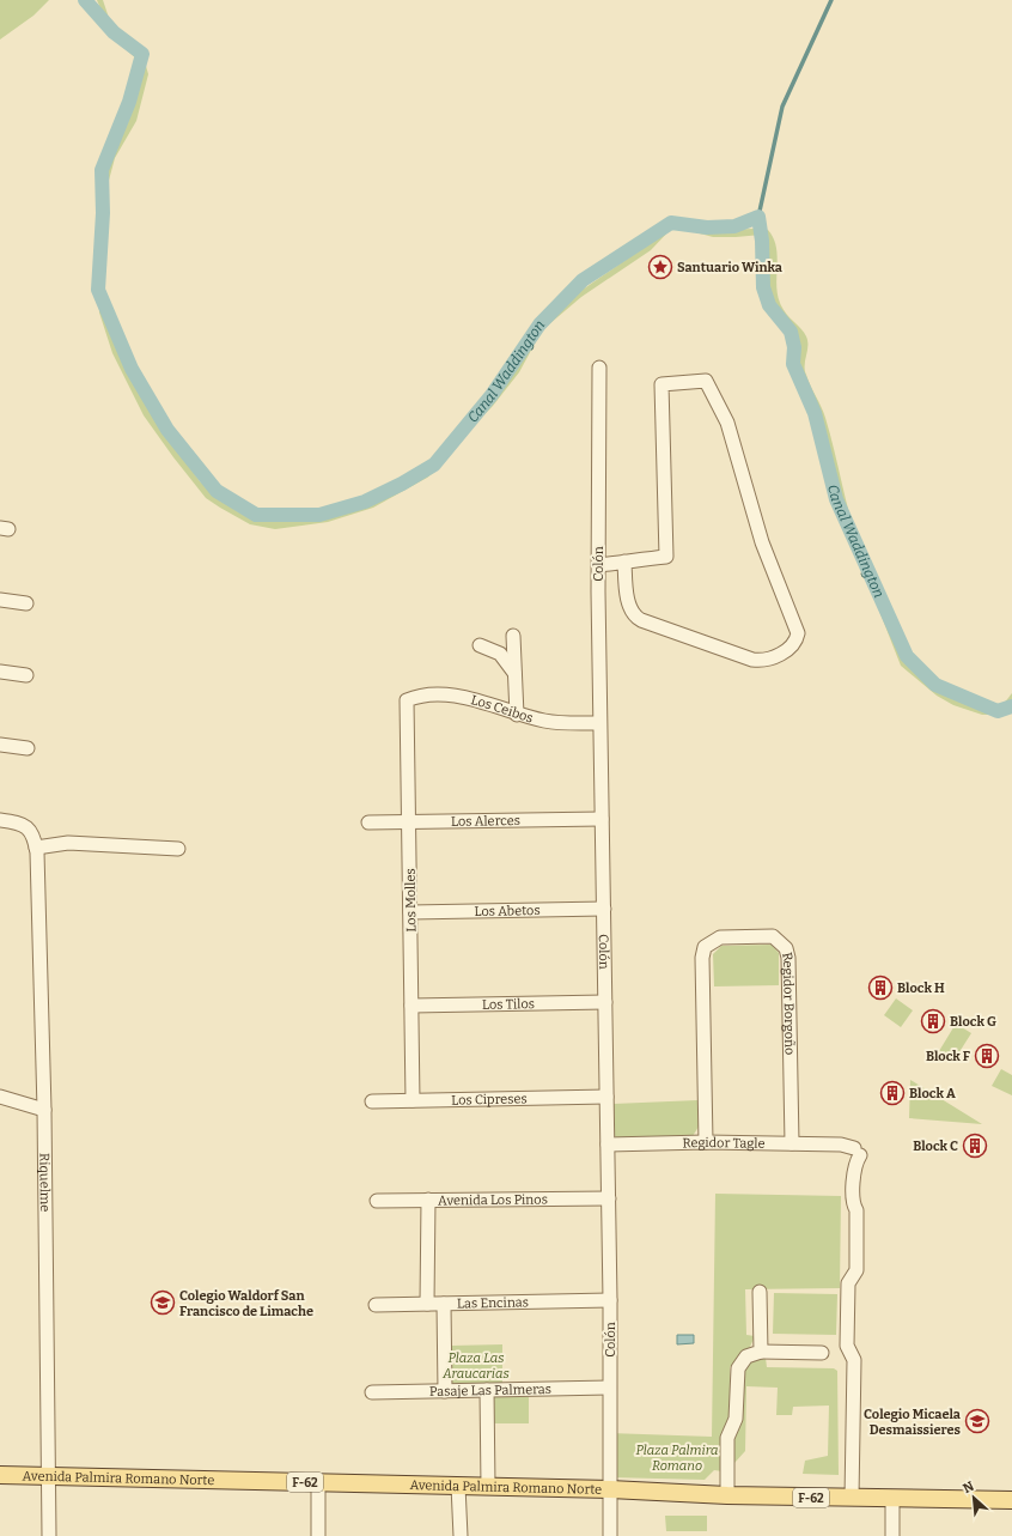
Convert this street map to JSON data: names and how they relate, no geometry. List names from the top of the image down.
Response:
{
  "streets": {
    "main road": ["Avenida Palmira Romano Norte", "F-62"],
    "street": [
      "Colón",
      "Los Ceibos",
      "Los Alerces",
      "Los Molles",
      "Los Abetos",
      "Los Tilos",
      "Regidor Borgoño",
      "Los Cipreses",
      "Regidor Tagle",
      "Riquelme",
      "Avenida Los Pinos",
      "Las Encinas",
      "Pasaje Las Palmeras"
    ]
  },
  "crossings": [
    ["Colón", "Los Ceibos"],
    ["Colón", "Los Alerces"],
    ["Colón", "Los Abetos"],
    ["Colón", "Los Tilos"],
    ["Colón", "Los Cipreses"],
    ["Colón", "Regidor Tagle"],
    ["Colón", "Avenida Los Pinos"],
    ["Colón", "Las Encinas"],
    ["Colón", "Pasaje Las Palmeras"],
    ["Colón", "Avenida Palmira Romano Norte"],
    ["Los Ceibos", "Los Molles"],
    ["Los Alerces", "Los Molles"],
    ["Los Molles", "Los Abetos"],
    ["Los Molles", "Los Tilos"],
    ["Los Molles", "Los Cipreses"],
    ["Regidor Borgoño", "Regidor Tagle"],
    ["Regidor Tagle", "Avenida Palmira Romano Norte"],
    ["Riquelme", "Avenida Palmira Romano Norte"]
  ],
  "water": ["Canal Waddington"],
  "parks": ["Plaza Las Araucarias", "Plaza Palmira Romano"],
  "places": {
    "place": ["Santuario Winka"],
    "building": [
      "Block H",
      "Block G",
      "Block F",
      "Block A",
      "Block C"
    ],
    "school or university": ["Colegio Waldorf San Francisco de Limache", "Colegio Micaela Desmaissieres"]
  },
  "north": "top left"
}
